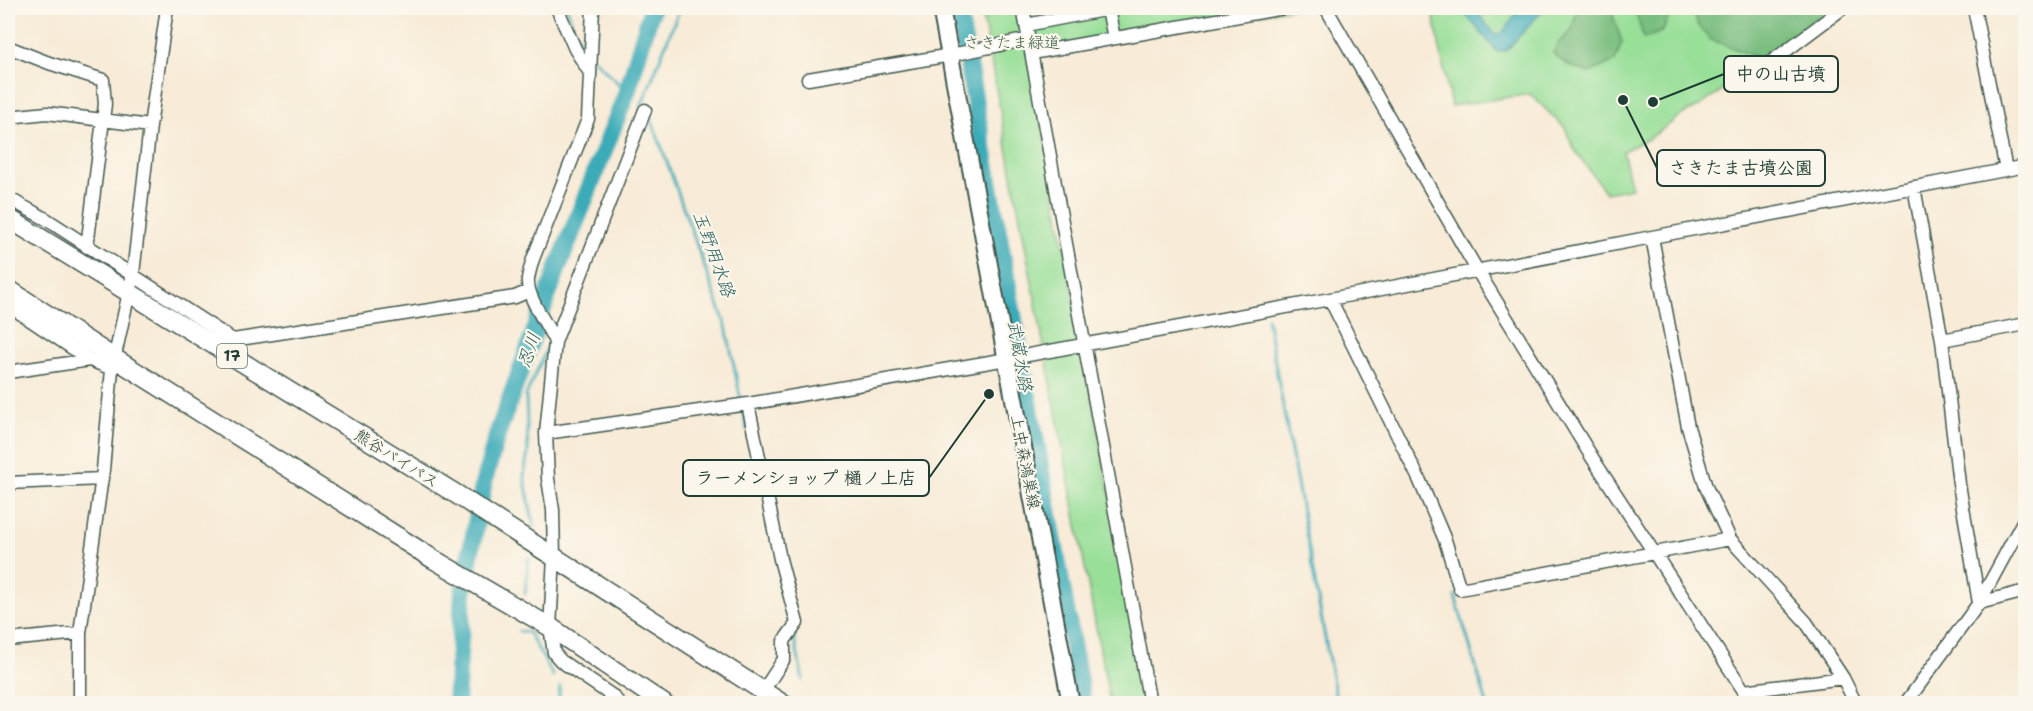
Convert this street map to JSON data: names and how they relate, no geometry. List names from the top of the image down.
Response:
{
  "streets": {
    "highway": ["17", "熊谷バイパス"],
    "main road": ["上中森鴻巣線"]
  },
  "water": ["玉野用水路", "忍川", "武蔵水路"],
  "parks": ["さきたま緑道"],
  "places": ["さきたま古墳公園", "中の山古墳", "ラーメンショップ 樋ノ上店"]
}
